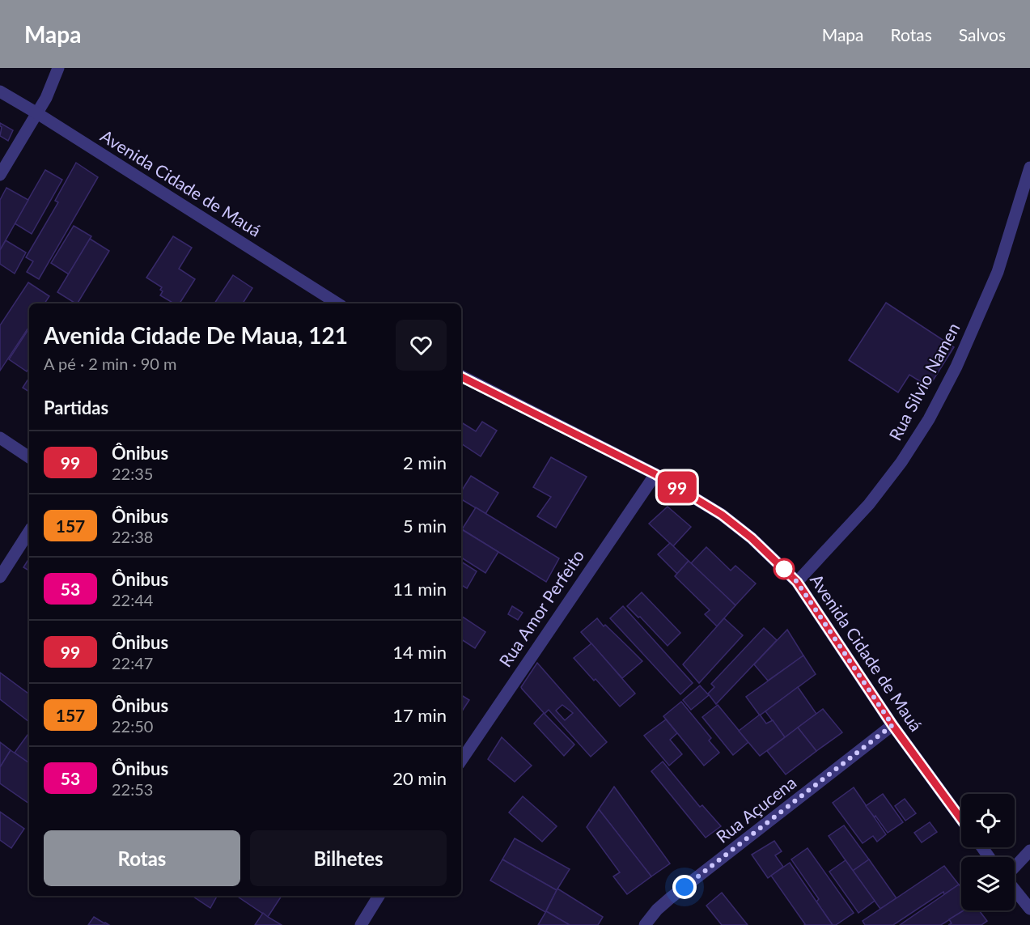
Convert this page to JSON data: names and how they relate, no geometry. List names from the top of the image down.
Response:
{
  "streets": {
    "street": [
      "Avenida Cidade de Mauá",
      "Rua Silvio Namen",
      "Rua Amor Perfeito",
      "Rua Açucena"
    ]
  },
  "crossings": [
    ["Avenida Cidade de Mauá", "Rua Silvio Namen"],
    ["Avenida Cidade de Mauá", "Rua Amor Perfeito"],
    ["Avenida Cidade de Mauá", "Rua Açucena"]
  ],
  "lines": ["bus line 99"],
  "page": {
    "header": "Mapa",
    "nav": ["Mapa", "Rotas", "Salvos"],
    "on_map": "99",
    "heading": [
      ["Avenida Cidade De Maua, 121", "A pé · 2 min · 90 m"],
      "Partidas"
    ],
    "list": [
      {
        "mark": "99",
        "name": "Ônibus",
        "note": "22:35",
        "value": "2 min"
      },
      {
        "mark": "157",
        "name": "Ônibus",
        "note": "22:38",
        "value": "5 min"
      },
      {
        "mark": "53",
        "name": "Ônibus",
        "note": "22:44",
        "value": "11 min"
      },
      {
        "mark": "99",
        "name": "Ônibus",
        "note": "22:47",
        "value": "14 min"
      },
      {
        "mark": "157",
        "name": "Ônibus",
        "note": "22:50",
        "value": "17 min"
      },
      {
        "mark": "53",
        "name": "Ônibus",
        "note": "22:53",
        "value": "20 min"
      }
    ],
    "buttons": ["Rotas", "Bilhetes"]
  }
}
